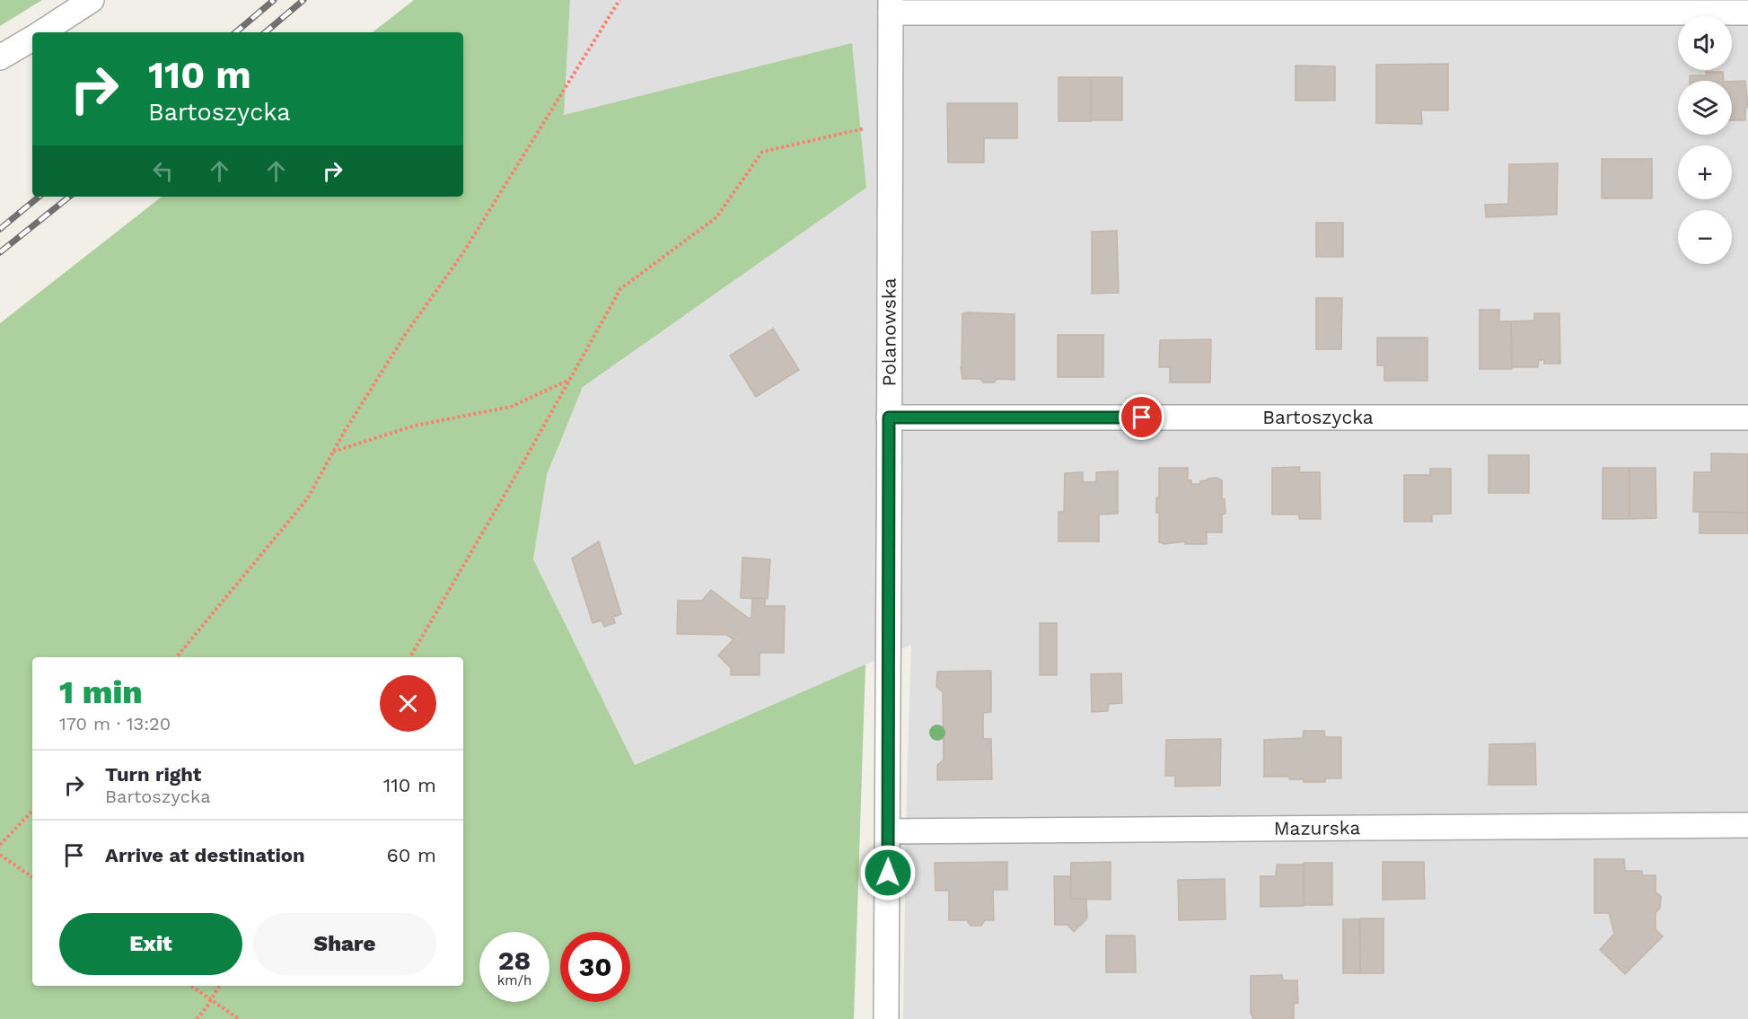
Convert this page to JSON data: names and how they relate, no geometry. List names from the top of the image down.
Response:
{
  "streets": {
    "street": ["Polanowska", "Bartoszycka", "Mazurska"]
  },
  "crossings": [
    ["Polanowska", "Bartoszycka"],
    ["Polanowska", "Mazurska"]
  ],
  "page": {
    "map_buttons": ["+", "−"],
    "turn": ["110 m", "Bartoszycka"],
    "heading": ["1 min", "170 m · 13:20"],
    "list": [
      {
        "name": "Turn right",
        "note": "Bartoszycka",
        "value": "110 m"
      },
      {
        "name": "Arrive at destination",
        "value": "60 m"
      }
    ],
    "buttons": ["Exit", "Share"],
    "speed": "28 km/h",
    "limit": "30"
  }
}
